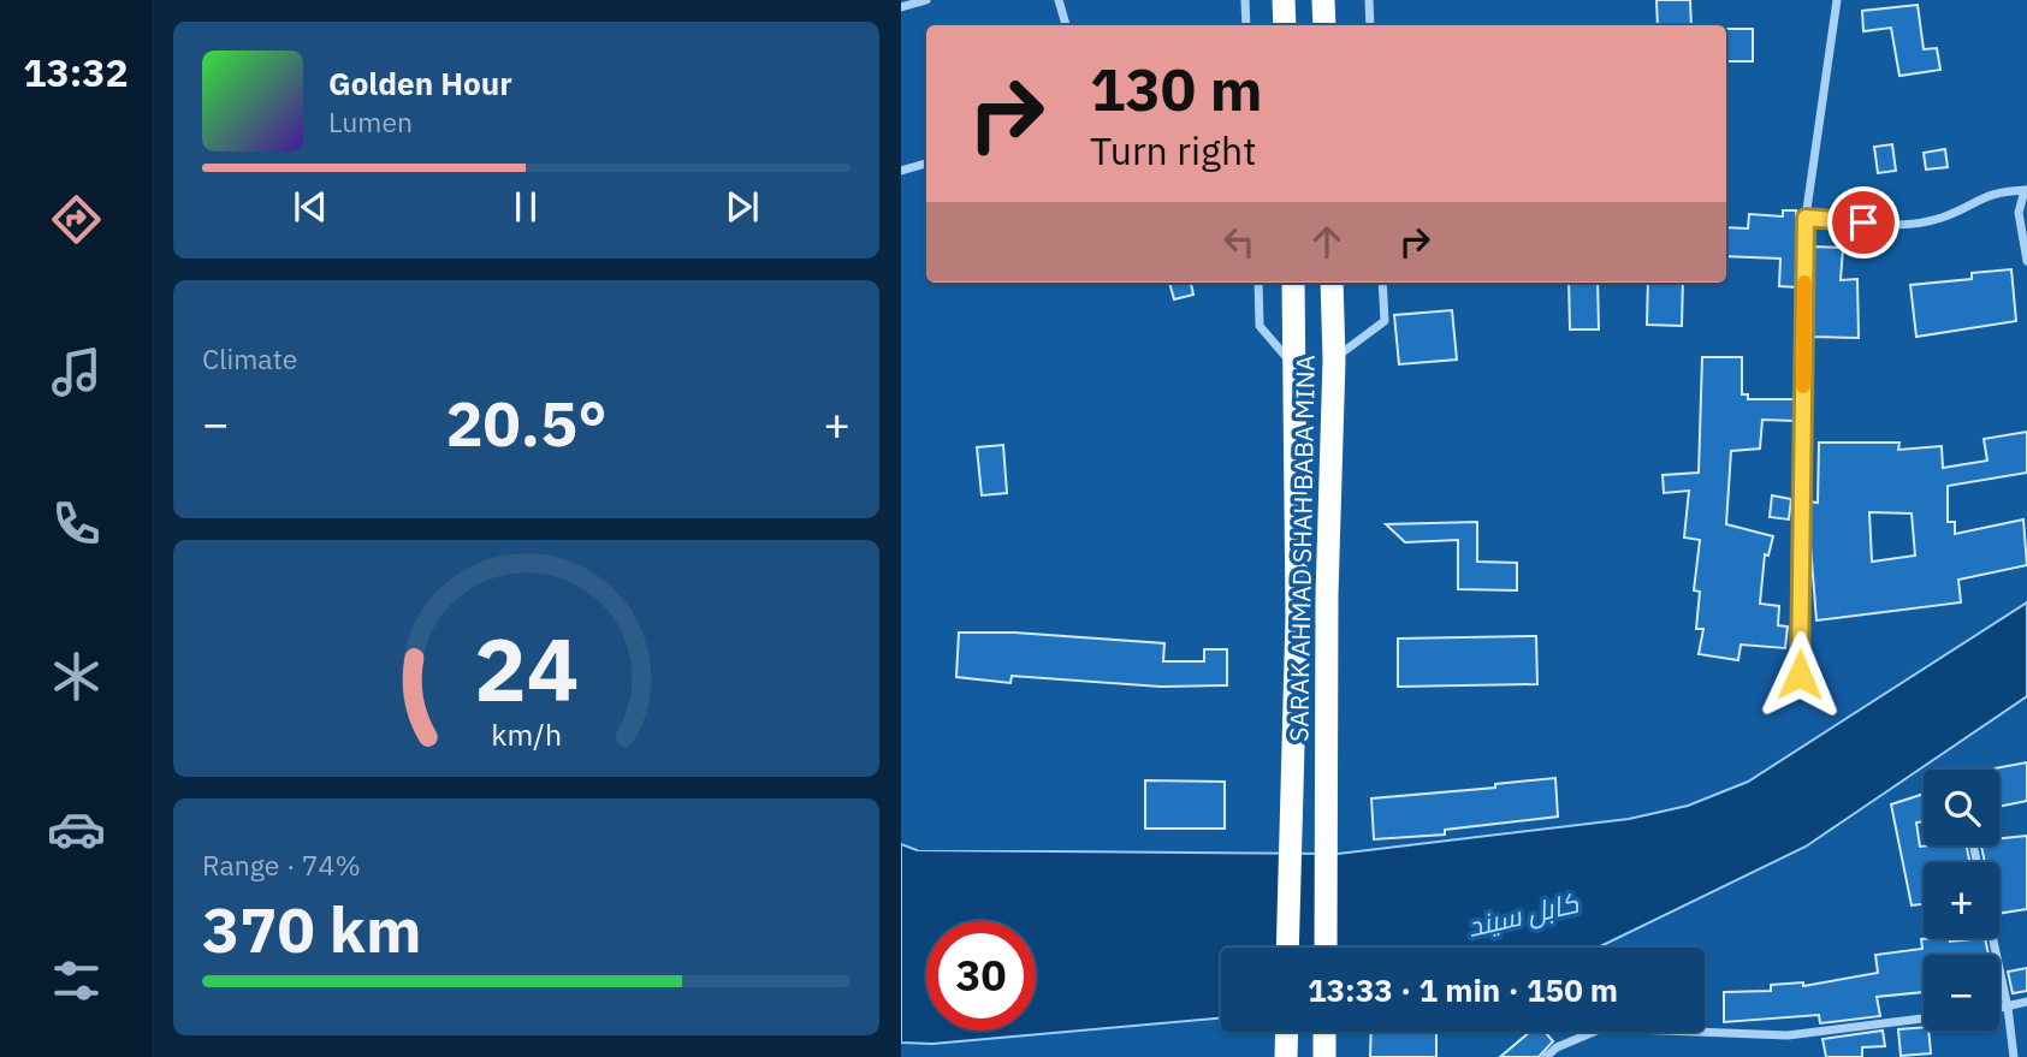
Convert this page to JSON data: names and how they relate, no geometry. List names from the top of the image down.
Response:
{
  "streets": {
    "highway": ["SARAK AHMAD SHAH BABA MINA"]
  },
  "water": ["کابل سيند"],
  "page": {
    "tabs": "13:32",
    "turn": ["130 m", "Turn right"],
    "song": ["Golden Hour", "Lumen"],
    "tile": [
      "Climate",
      ["Range · 74%", "370 km"]
    ],
    "heat": ["−", "20.5°", "+"],
    "map_buttons": ["+", "−"],
    "limit": "30",
    "trip": "13:33 · 1 min · 150 m",
    "gauge": ["24", "km/h"]
  }
}
